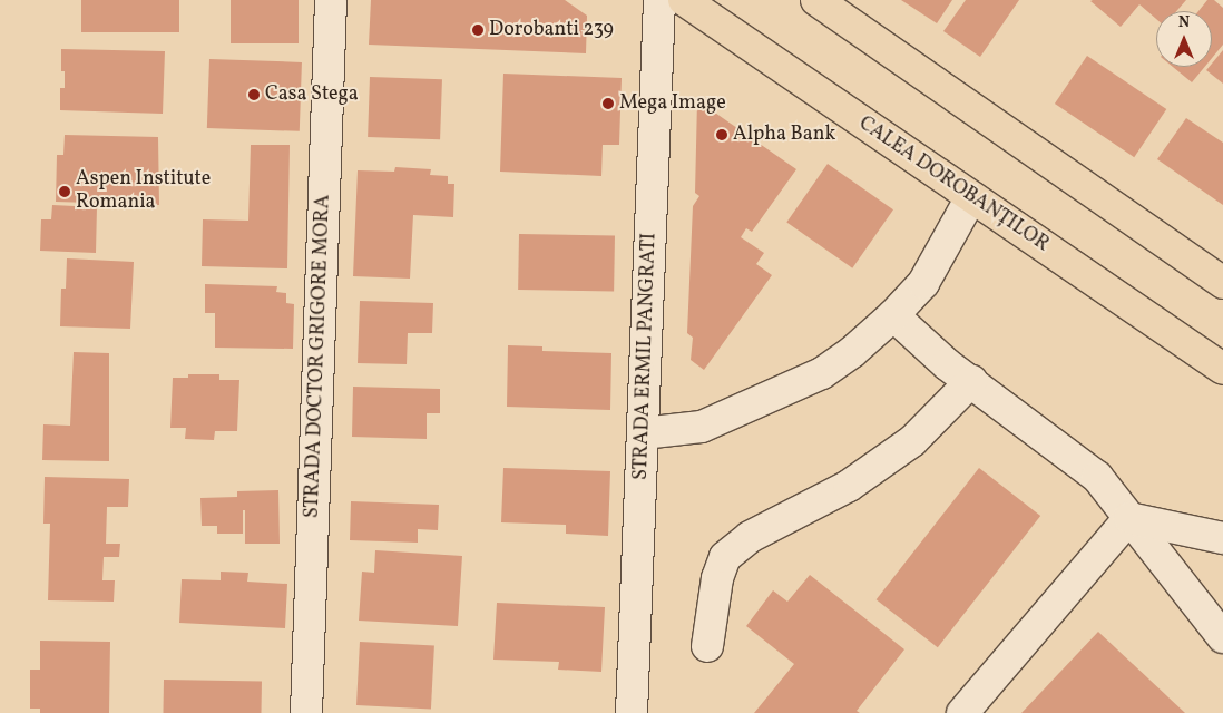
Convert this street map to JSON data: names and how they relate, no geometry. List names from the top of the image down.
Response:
{
  "streets": {
    "main road": ["CALEA DOROBANȚILOR"],
    "street": ["STRADA DOCTOR GRIGORE MORA", "STRADA ERMIL PANGRATI"]
  },
  "places": [
    "Dorobanti 239",
    "Casa Stega",
    "Mega Image",
    "Alpha Bank",
    "Aspen Institute Romania"
  ],
  "north": "top"
}
